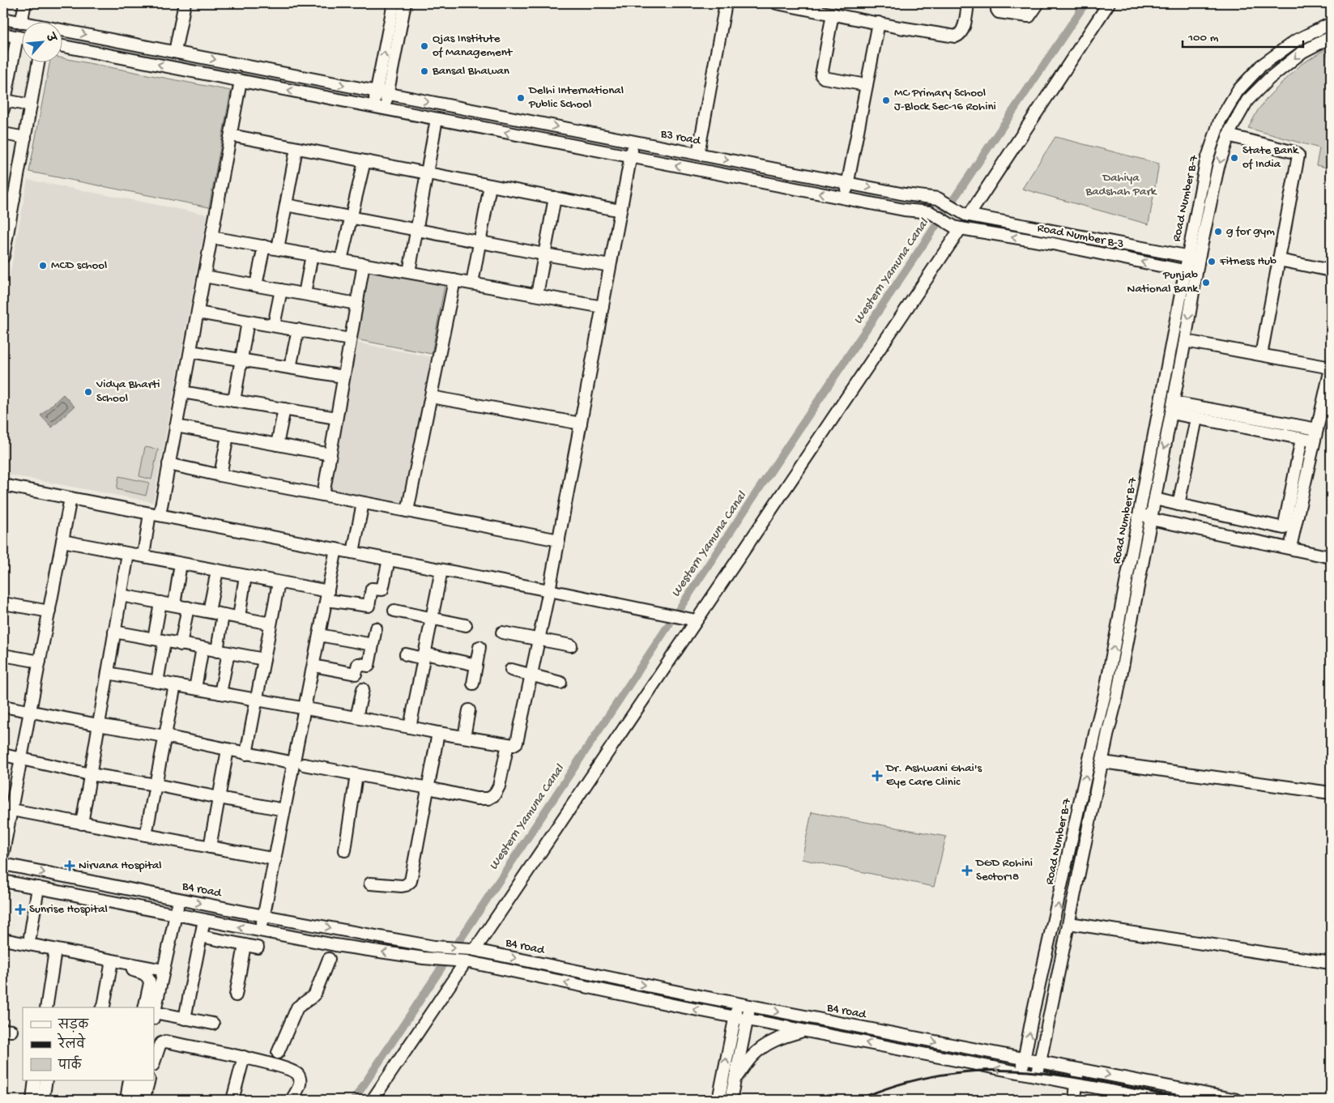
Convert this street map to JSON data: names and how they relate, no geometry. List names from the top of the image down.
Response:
{
  "streets": {
    "street": [
      "B3 road",
      "Road Number B-7",
      "Road Number B-3",
      "B4 road"
    ]
  },
  "crossings": [
    ["B3 road", "Road Number B-7"],
    ["Road Number B-7", "Road Number B-3"],
    ["Road Number B-7", "B4 road"]
  ],
  "one_way": ["Road Number B-3"],
  "water": ["Western Yamuna Canal"],
  "parks": ["Dahiya Badshah Park"],
  "places": {
    "other": [
      "Ojas Institute of Management",
      "Bansal Bhawan",
      "Delhi International Public School",
      "MC Primary School J-Block Sec-16 Rohini",
      "State Bank of India",
      "g for gym",
      "Fitness Hub",
      "MCD school",
      "Punjab National Bank",
      "Vidya Bharti School"
    ],
    "health": [
      "Dr. Ashwani Ghai's Eye Care Clinic",
      "Nirvana Hospital",
      "DGD Rohini Sector18",
      "Sunrise Hospital"
    ]
  },
  "legend": ["सड़क", "रेलवे", "पार्क"],
  "scale_bar": "100 m",
  "north": "top right"
}
